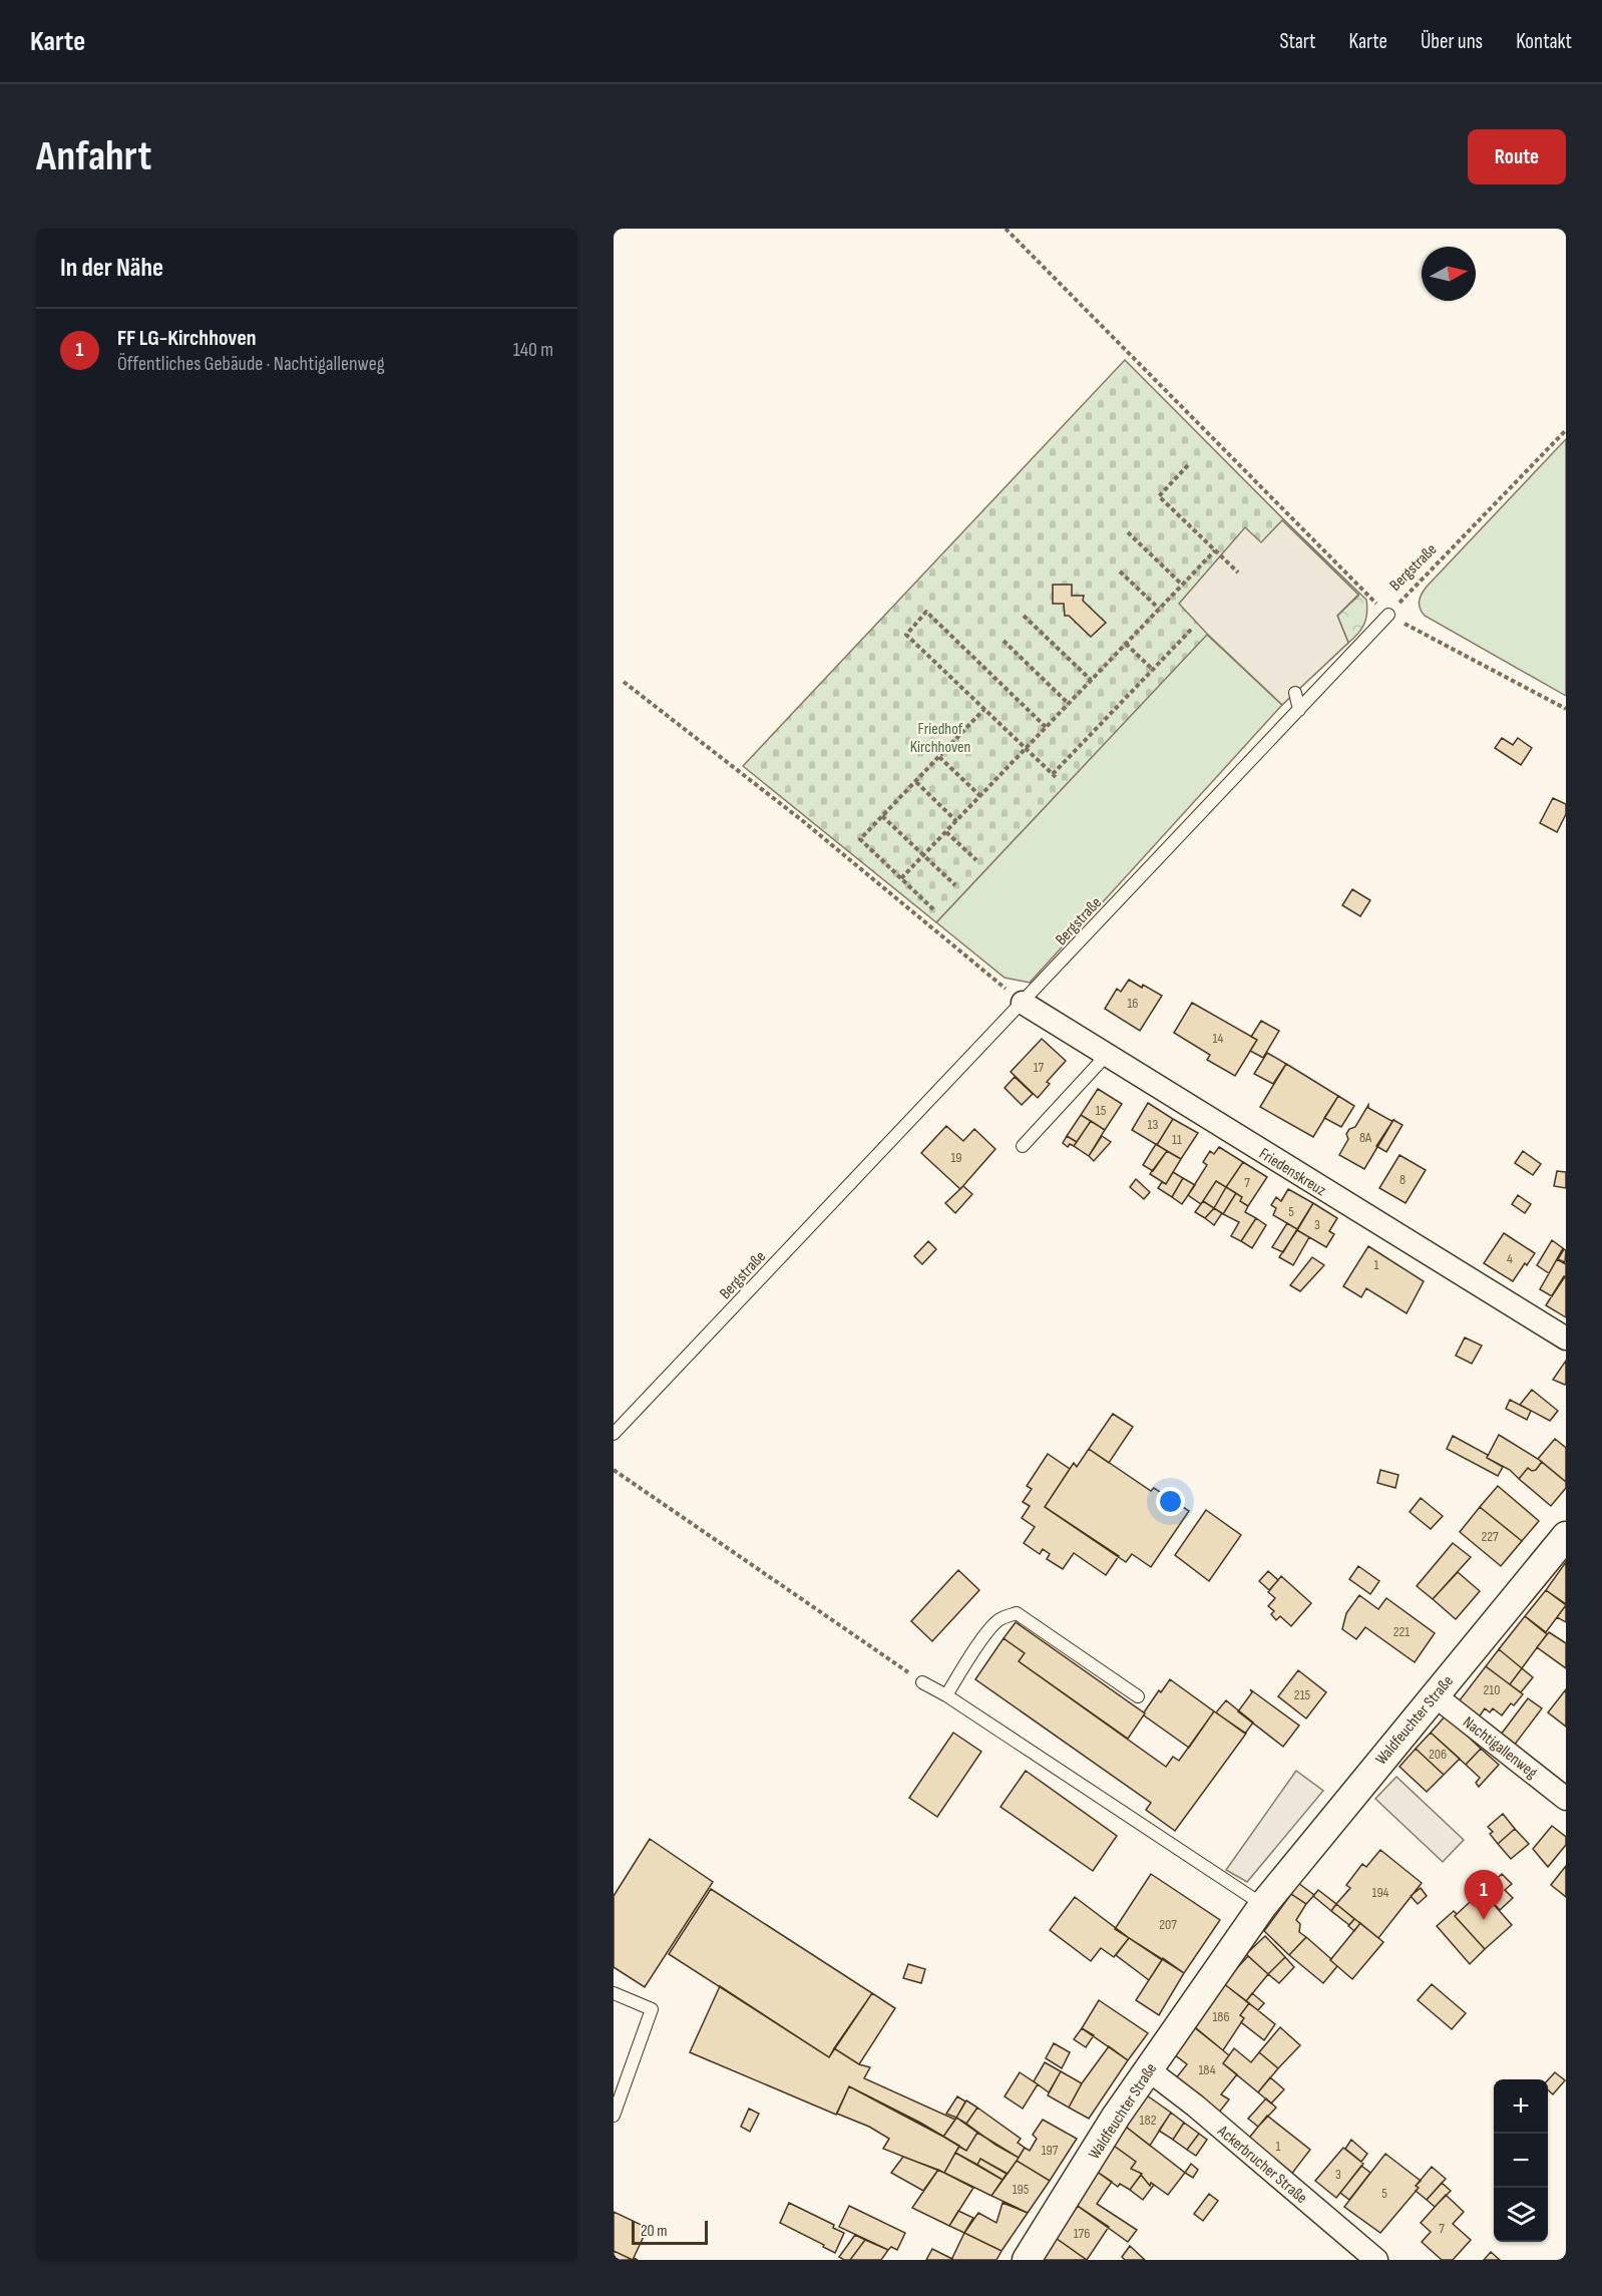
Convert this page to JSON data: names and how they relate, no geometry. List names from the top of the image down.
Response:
{
  "streets": {
    "street": [
      "Friedenskreuz",
      "Waldfeuchter Straße",
      "Nachtigallenweg",
      "Ackerbrucher Straße"
    ],
    "lane": ["Bergstraße"]
  },
  "crossings": [
    ["Bergstraße", "Friedenskreuz"],
    ["Waldfeuchter Straße", "Nachtigallenweg"],
    ["Waldfeuchter Straße", "Ackerbrucher Straße"]
  ],
  "parks": ["Friedhof Kirchhoven"],
  "house_numbers": [
    "16",
    "14",
    "17",
    "15",
    "13",
    "8A",
    "11",
    "19",
    "8",
    "7",
    "5",
    "3",
    "4",
    "1",
    "227",
    "221",
    "210",
    "215",
    "206",
    "194",
    "207",
    "186",
    "184",
    "182",
    "1",
    "197",
    "3",
    "195",
    "5",
    "7",
    "176"
  ],
  "scale_bar": "20 m",
  "north": "right",
  "page": {
    "header": "Karte",
    "nav": [
      "Start",
      "Karte",
      "Über uns",
      "Kontakt"
    ],
    "buttons": "Route",
    "title": "Anfahrt",
    "heading": "In der Nähe",
    "list": [
      {
        "mark": "1",
        "name": "FF LG-Kirchhoven",
        "note": "Öffentliches Gebäude · Nachtigallenweg",
        "value": "140 m"
      }
    ],
    "pins": "1",
    "map_buttons": ["+", "−"],
    "scale": "20 m"
  }
}
